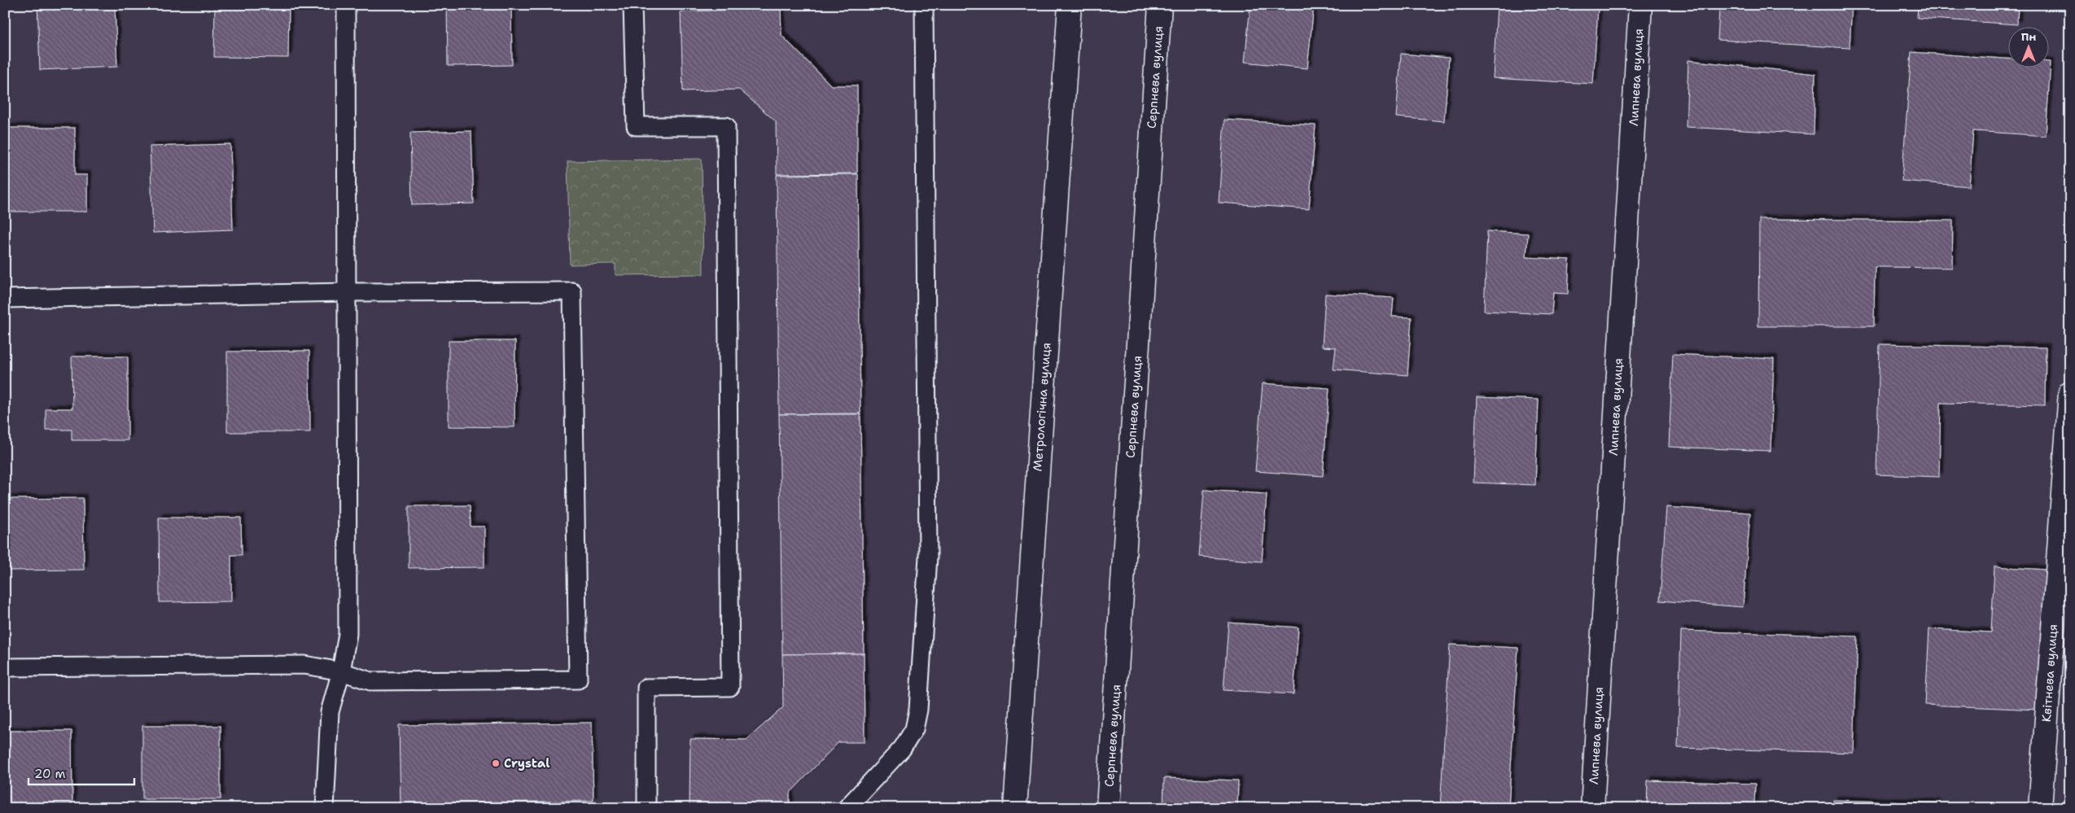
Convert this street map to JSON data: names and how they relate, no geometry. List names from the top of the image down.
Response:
{
  "streets": {
    "street": [
      "Серпнева вулиця",
      "Липнева вулиця",
      "Метрологічна вулиця",
      "Квітнева вулиця"
    ]
  },
  "places": ["Crystal"],
  "scale_bar": "20 m",
  "north": "top"
}
